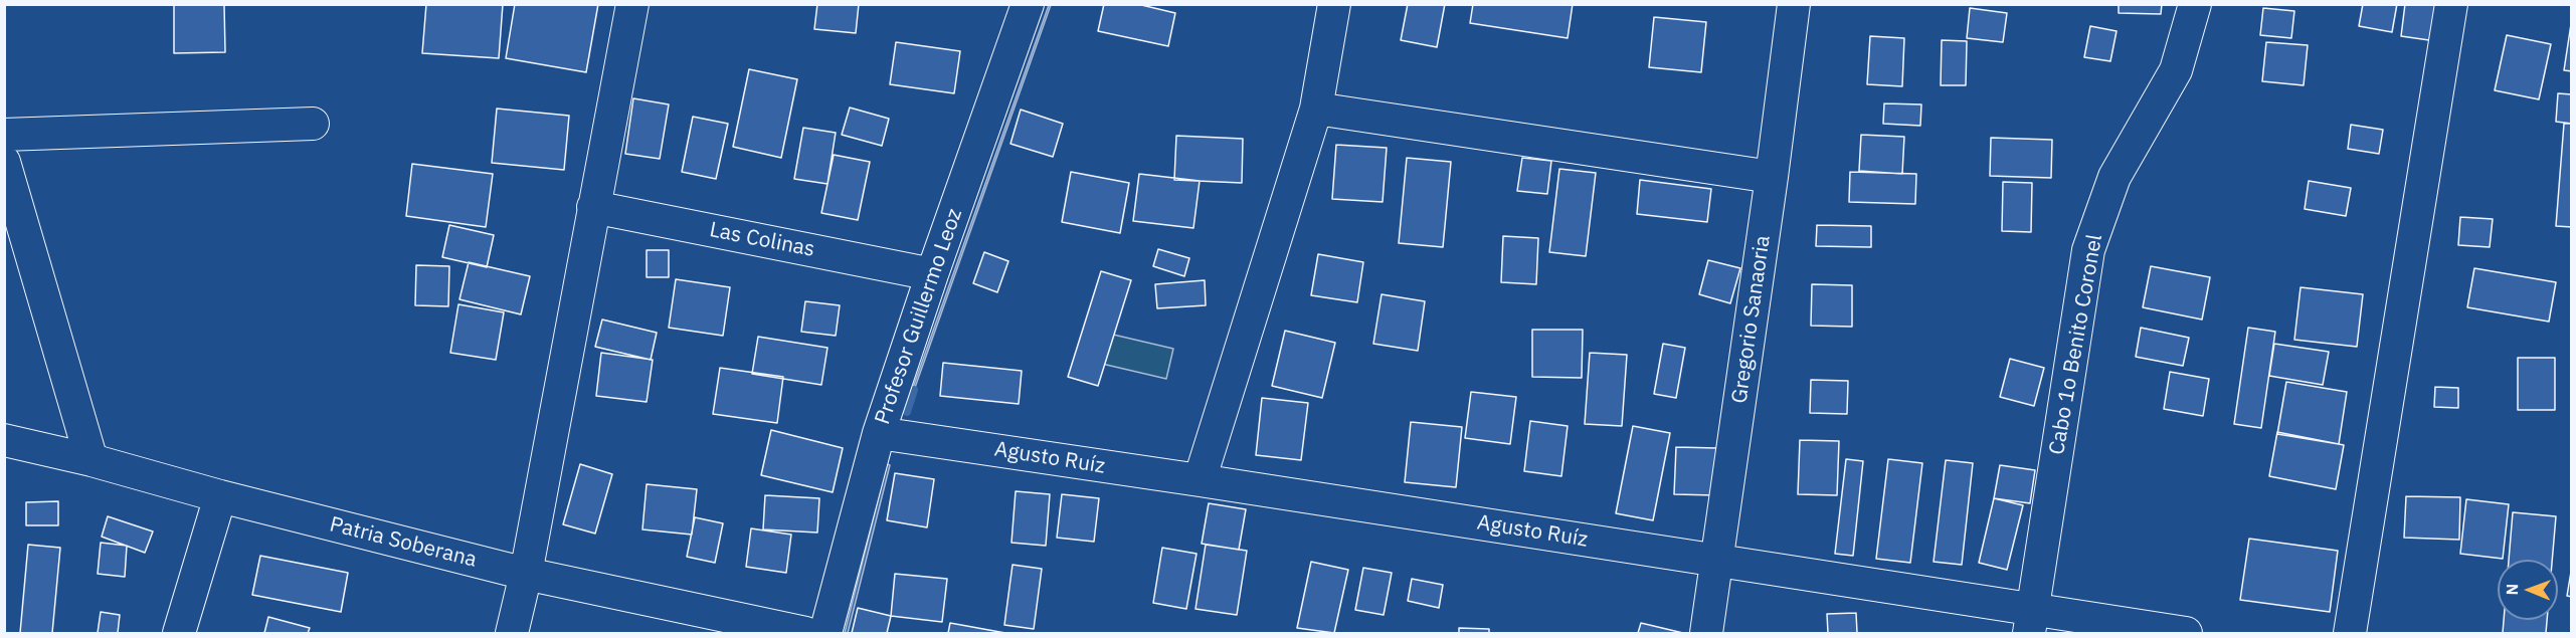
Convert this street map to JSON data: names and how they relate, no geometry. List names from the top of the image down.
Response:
{
  "streets": {
    "street": [
      "Las Colinas",
      "Profesor Guillermo Leoz",
      "Gregorio Sanaoria",
      "Cabo 1o Benito Coronel",
      "Agusto Ruíz",
      "Patria Soberana"
    ]
  },
  "crossings": [
    ["Las Colinas", "Profesor Guillermo Leoz"],
    ["Profesor Guillermo Leoz", "Agusto Ruíz"],
    ["Gregorio Sanaoria", "Agusto Ruíz"],
    ["Cabo 1o Benito Coronel", "Agusto Ruíz"]
  ],
  "north": "left"
}
